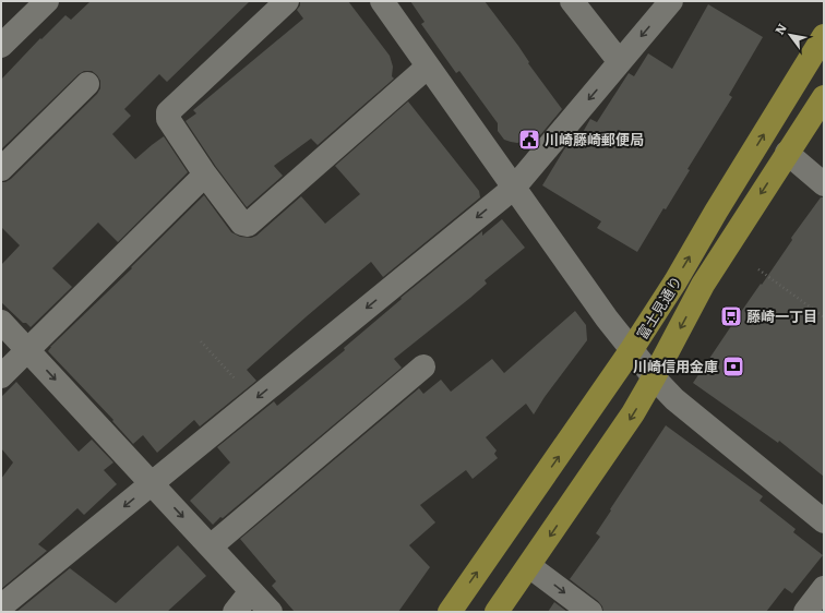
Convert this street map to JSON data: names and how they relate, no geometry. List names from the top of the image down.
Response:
{
  "streets": {
    "highway": ["富士見通り"]
  },
  "places": {
    "public building": ["川崎藤崎郵便局"],
    "bus stop": ["藤崎一丁目"],
    "bank": ["川崎信用金庫"]
  },
  "north": "top left"
}
